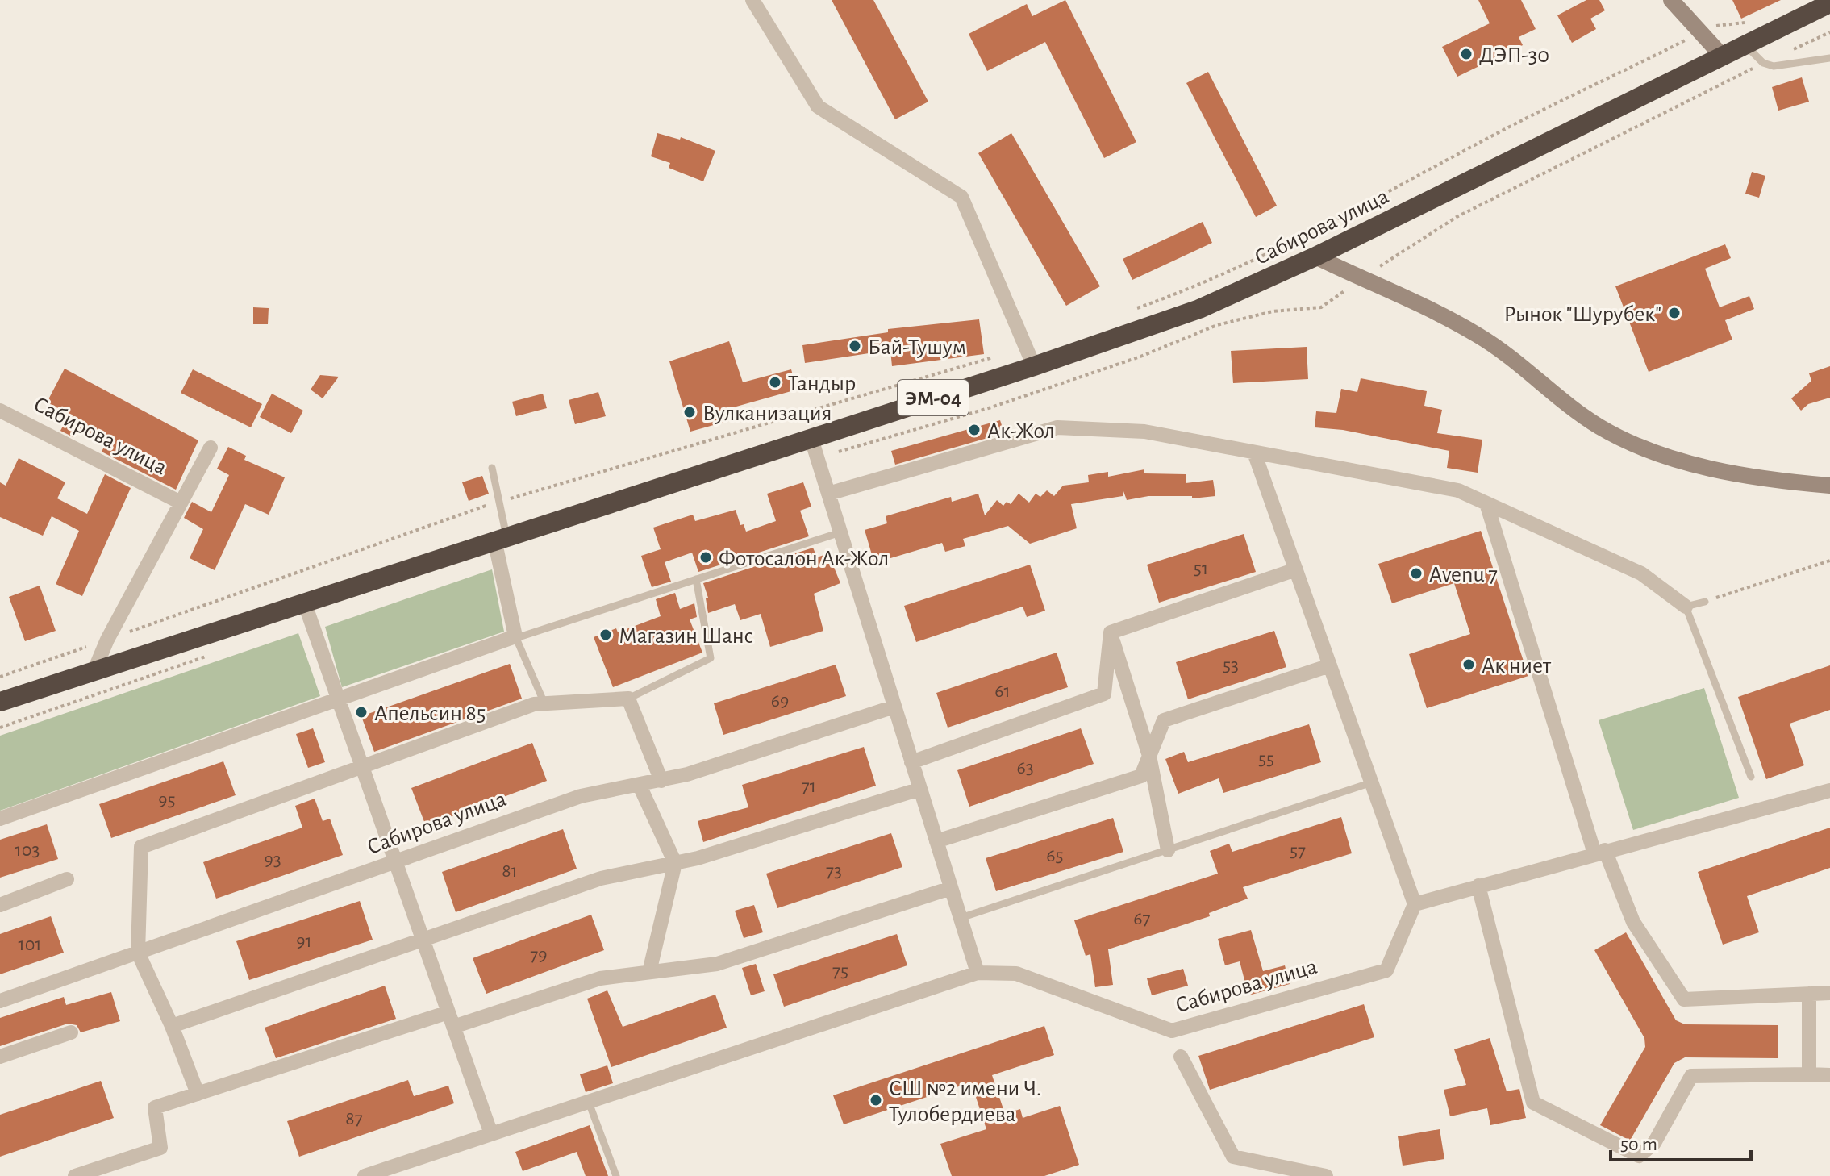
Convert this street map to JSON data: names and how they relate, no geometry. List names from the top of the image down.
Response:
{
  "streets": {
    "highway": ["Сабирова улица", "ЭМ-04"]
  },
  "places": [
    "ДЭП-30",
    "Рынок \"Шурубек\"",
    "Бай-Тушум",
    "Тандыр",
    "Вулканизация",
    "Ак-Жол",
    "Фотосалон Ак-Жол",
    "Avenu 7",
    "Магазин Шанс",
    "Ак ниет",
    "Апельсин 85",
    "СШ №2 имени Ч. Тулобердиева"
  ],
  "house_numbers": [
    "51",
    "53",
    "61",
    "69",
    "55",
    "63",
    "71",
    "95",
    "103",
    "57",
    "65",
    "93",
    "81",
    "73",
    "67",
    "91",
    "101",
    "79",
    "75",
    "87"
  ],
  "scale_bar": "50 m"
}
